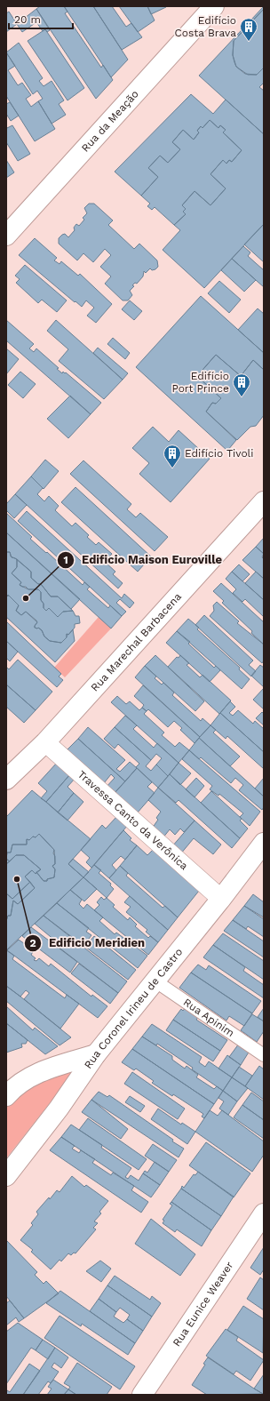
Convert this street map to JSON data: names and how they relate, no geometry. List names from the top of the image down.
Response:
{
  "streets": {
    "street": [
      "Rua da Meação",
      "Rua Marechal Barbacena",
      "Travessa Canto da Verônica",
      "Rua Coronel Irineu de Castro",
      "Rua Eunice Weaver"
    ],
    "lane": ["Rua Apinim"]
  },
  "crossings": [
    ["Rua Marechal Barbacena", "Travessa Canto da Verônica"],
    ["Travessa Canto da Verônica", "Rua Coronel Irineu de Castro"],
    ["Rua Coronel Irineu de Castro", "Rua Apinim"]
  ],
  "places": {
    "building": ["Edifício Costa Brava", "Edifício Port Prince", "Edifício Tivoli"],
    "other": ["Edificio Maison Euroville", "Edificio Meridien"]
  },
  "scale_bar": "20 m"
}
